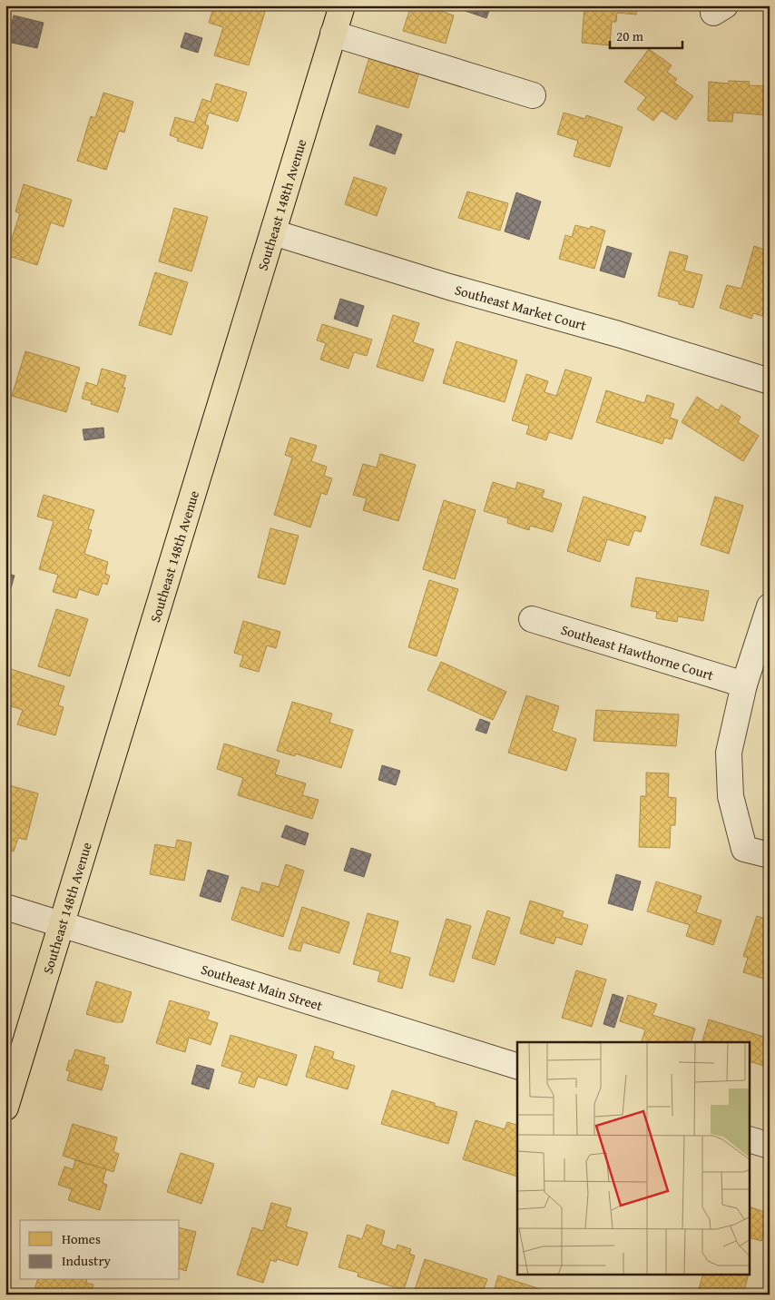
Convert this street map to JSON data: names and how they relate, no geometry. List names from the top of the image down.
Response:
{
  "streets": {
    "main road": ["Southeast 148th Avenue"],
    "street": ["Southeast Market Court", "Southeast Hawthorne Court", "Southeast Main Street"]
  },
  "crossings": [
    ["Southeast 148th Avenue", "Southeast Market Court"],
    ["Southeast 148th Avenue", "Southeast Main Street"]
  ],
  "legend": ["Homes", "Industry"],
  "scale_bar": "20 m"
}
